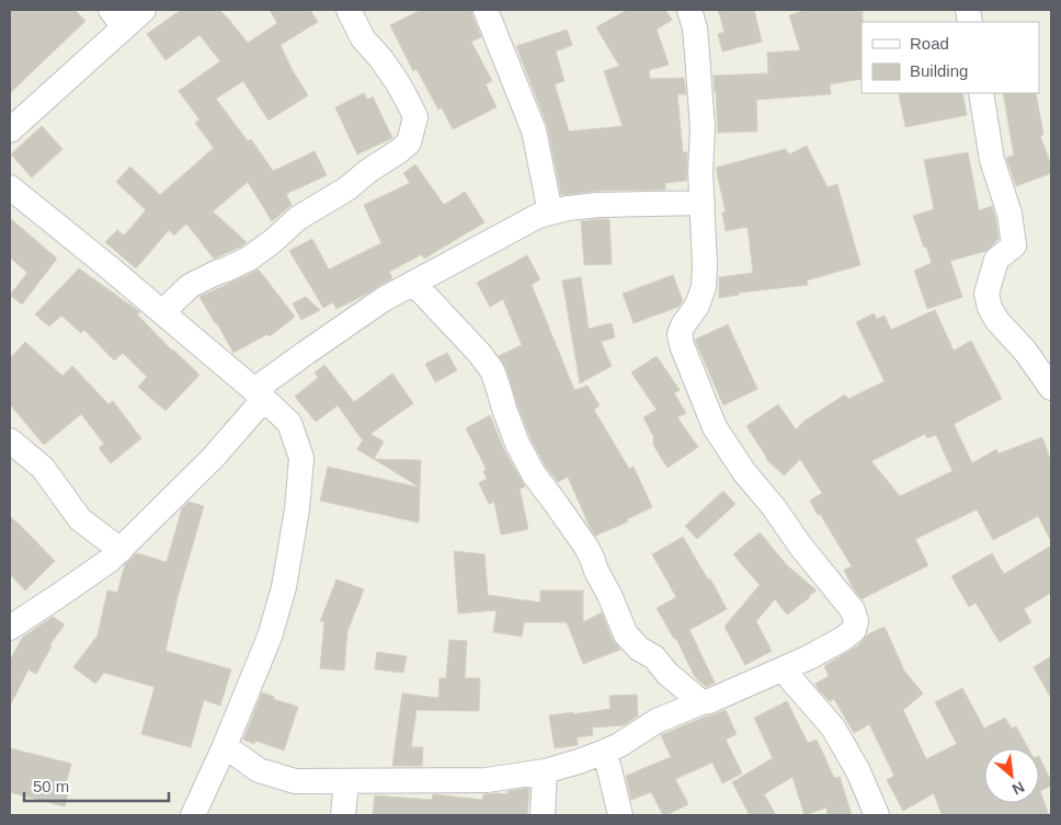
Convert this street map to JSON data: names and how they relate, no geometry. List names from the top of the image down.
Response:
{
  "legend": ["Road", "Building"],
  "scale_bar": "50 m",
  "north": "bottom right"
}
